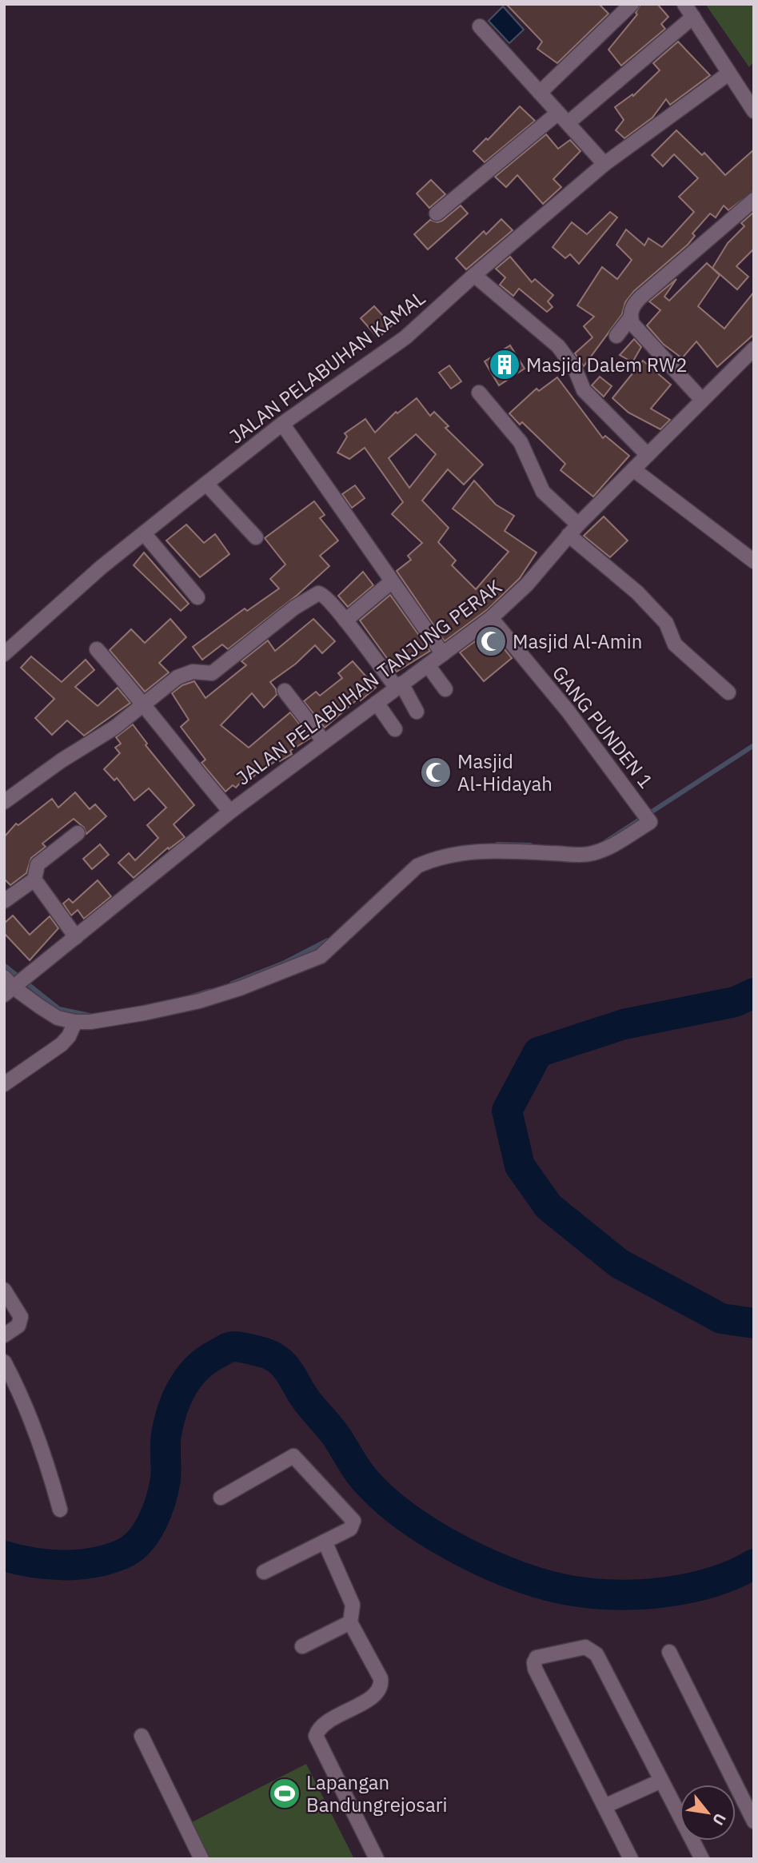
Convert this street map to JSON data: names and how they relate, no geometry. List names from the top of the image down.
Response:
{
  "streets": {
    "street": ["JALAN PELABUHAN KAMAL", "JALAN PELABUHAN TANJUNG PERAK", "GANG PUNDEN 1"]
  },
  "crossings": [
    ["JALAN PELABUHAN TANJUNG PERAK", "GANG PUNDEN 1"]
  ],
  "places": {
    "building": ["Masjid Dalem RW2"],
    "mosque": ["Masjid Al-Amin", "Masjid Al-Hidayah"],
    "sports": ["Lapangan Bandungrejosari"]
  },
  "north": "bottom right"
}
